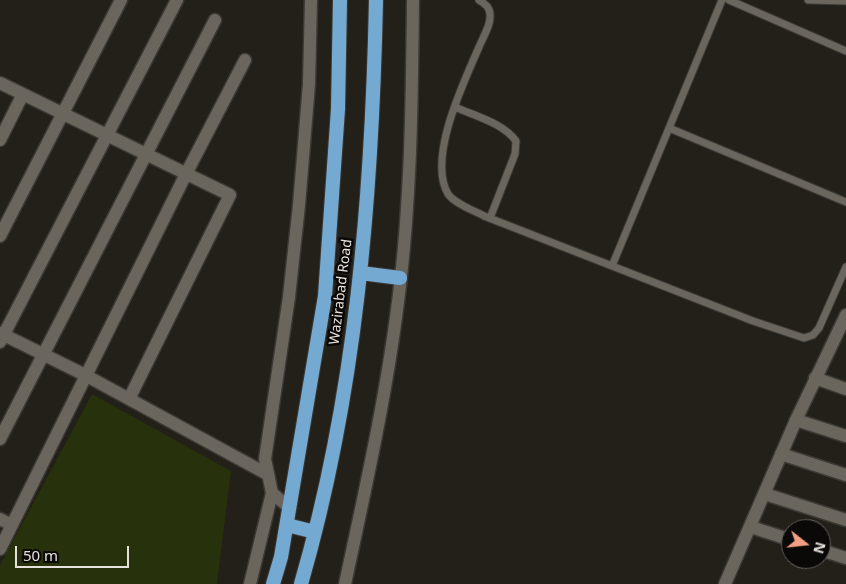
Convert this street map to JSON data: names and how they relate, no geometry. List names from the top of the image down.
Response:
{
  "streets": {
    "highway": ["Wazirabad Road"]
  },
  "scale_bar": "50 m",
  "north": "right"
}
